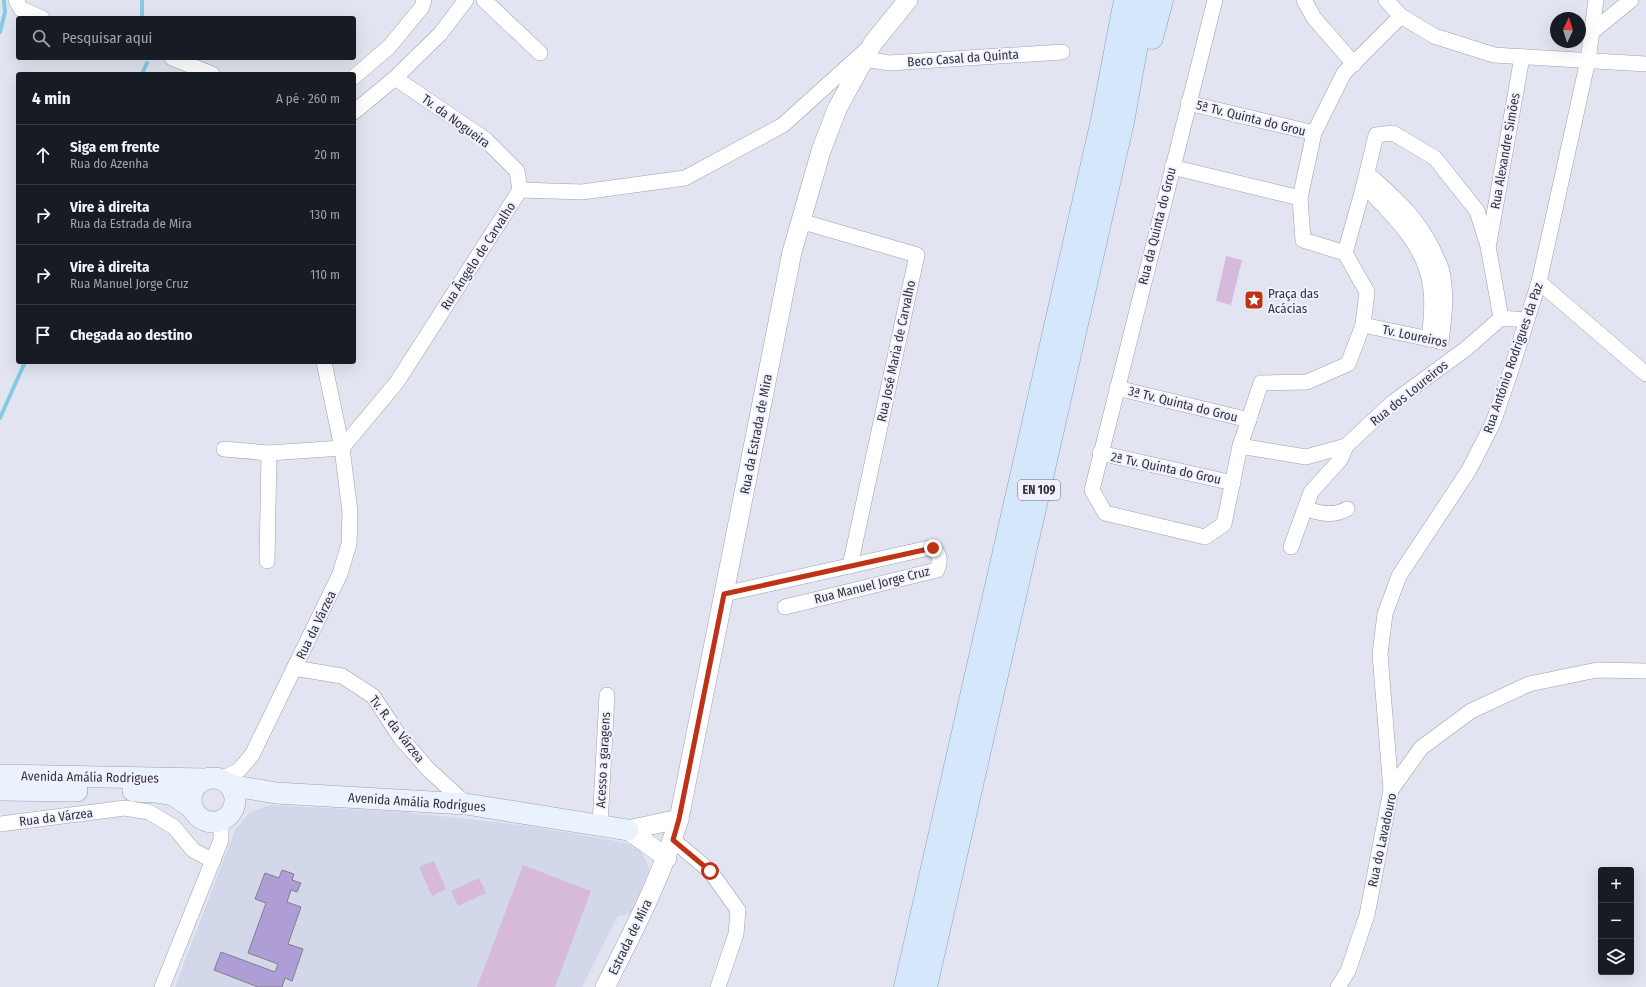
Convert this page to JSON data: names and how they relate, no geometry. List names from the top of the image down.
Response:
{
  "streets": {
    "main road": ["EN 109", "Avenida Amália Rodrigues"],
    "street": [
      "Beco Casal da Quinta",
      "5ª Tv. Quinta do Grou",
      "Tv. da Nogueira",
      "Rua Alexandre Simões",
      "Rua da Quinta do Grou",
      "Rua Ângelo de Carvalho",
      "Tv. Loureiros",
      "Rua José Maria de Carvalho",
      "Rua António Rodrigues da Paz",
      "Rua dos Loureiros",
      "3ª Tv. Quinta do Grou",
      "Rua da Estrada de Mira",
      "2ª Tv. Quinta do Grou",
      "Rua Manuel Jorge Cruz",
      "Rua da Várzea",
      "Tv. R. da Várzea",
      "Acesso a garagens",
      "Rua do Lavadouro",
      "Estrada de Mira"
    ]
  },
  "crossings": [
    ["Beco Casal da Quinta", "Rua Ângelo de Carvalho"],
    ["Beco Casal da Quinta", "Rua da Estrada de Mira"],
    ["5ª Tv. Quinta do Grou", "Rua da Quinta do Grou"],
    ["Tv. da Nogueira", "Rua Ângelo de Carvalho"],
    ["Rua da Quinta do Grou", "3ª Tv. Quinta do Grou"],
    ["Rua da Quinta do Grou", "2ª Tv. Quinta do Grou"],
    ["Rua Ângelo de Carvalho", "Rua da Estrada de Mira"],
    ["Rua Ângelo de Carvalho", "Rua da Várzea"],
    ["Tv. Loureiros", "Rua dos Loureiros"],
    ["Rua José Maria de Carvalho", "Rua da Estrada de Mira"],
    ["Rua José Maria de Carvalho", "Rua Manuel Jorge Cruz"],
    ["Rua António Rodrigues da Paz", "Rua do Lavadouro"],
    ["Rua da Estrada de Mira", "Rua Manuel Jorge Cruz"],
    ["Rua da Estrada de Mira", "Avenida Amália Rodrigues"],
    ["Rua da Estrada de Mira", "Estrada de Mira"],
    ["Rua da Várzea", "Tv. R. da Várzea"],
    ["Rua da Várzea", "Avenida Amália Rodrigues"],
    ["Tv. R. da Várzea", "Avenida Amália Rodrigues"],
    ["Acesso a garagens", "Avenida Amália Rodrigues"]
  ],
  "places": {
    "place": ["Praça das Acácias"]
  },
  "north": "top",
  "page": {
    "search": "Pesquisar aqui",
    "heading": ["4 min", "A pé · 260 m"],
    "list": [
      ["Siga em frente", "Rua do Azenha", "20 m"],
      ["Vire à direita", "Rua da Estrada de Mira", "130 m"],
      ["Vire à direita", "Rua Manuel Jorge Cruz", "110 m"],
      "Chegada ao destino"
    ],
    "map_buttons": ["+", "−"]
  }
}
